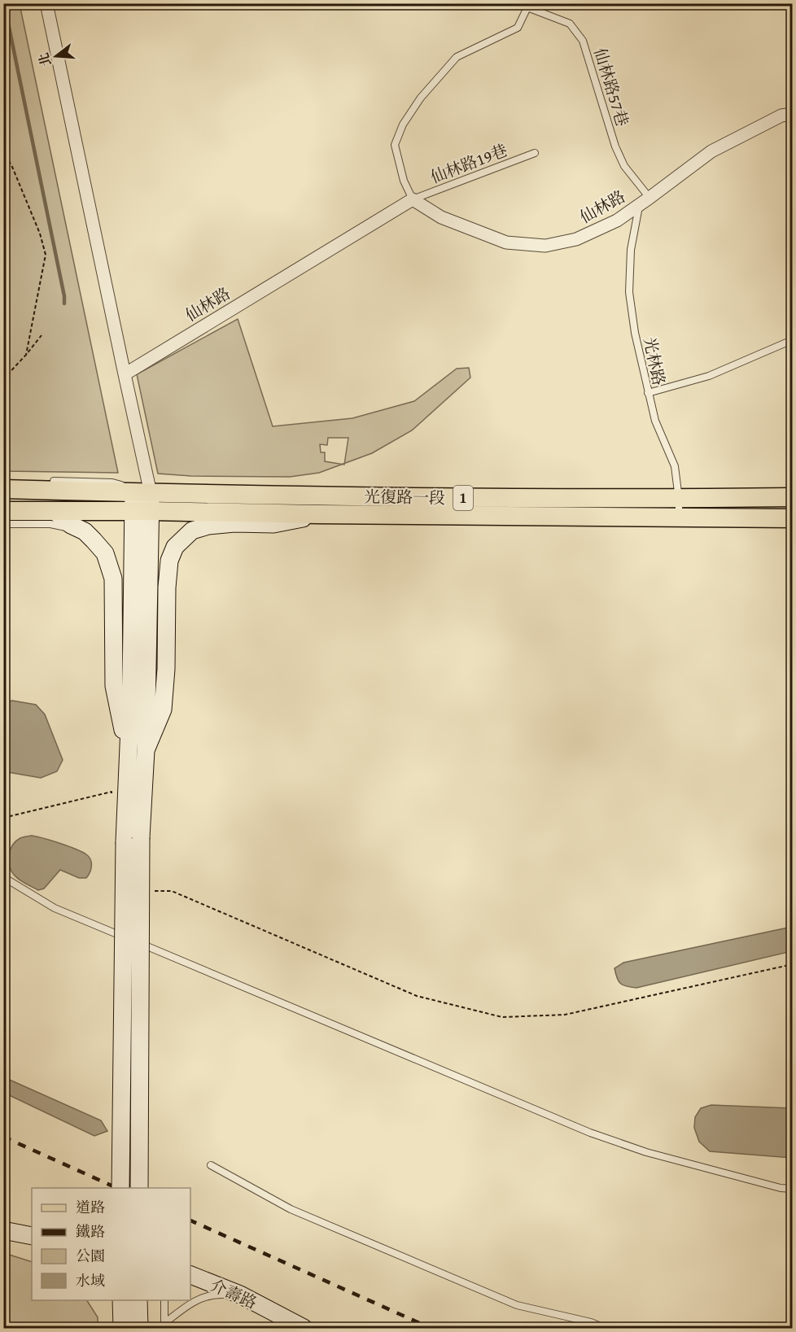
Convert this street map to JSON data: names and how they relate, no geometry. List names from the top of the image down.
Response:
{
  "streets": {
    "main road": ["光復路一段", "1"],
    "street": ["仙林路", "介壽路"],
    "lane": ["仙林路57巷", "仙林路19巷", "光林路"]
  },
  "crossings": [
    ["仙林路57巷", "仙林路"],
    ["仙林路19巷", "仙林路"],
    ["仙林路", "光林路"],
    ["光林路", "光復路一段"],
    ["光復路一段", "1"]
  ],
  "legend": [
    "道路",
    "鐵路",
    "公園",
    "水域"
  ],
  "north": "left"
}
